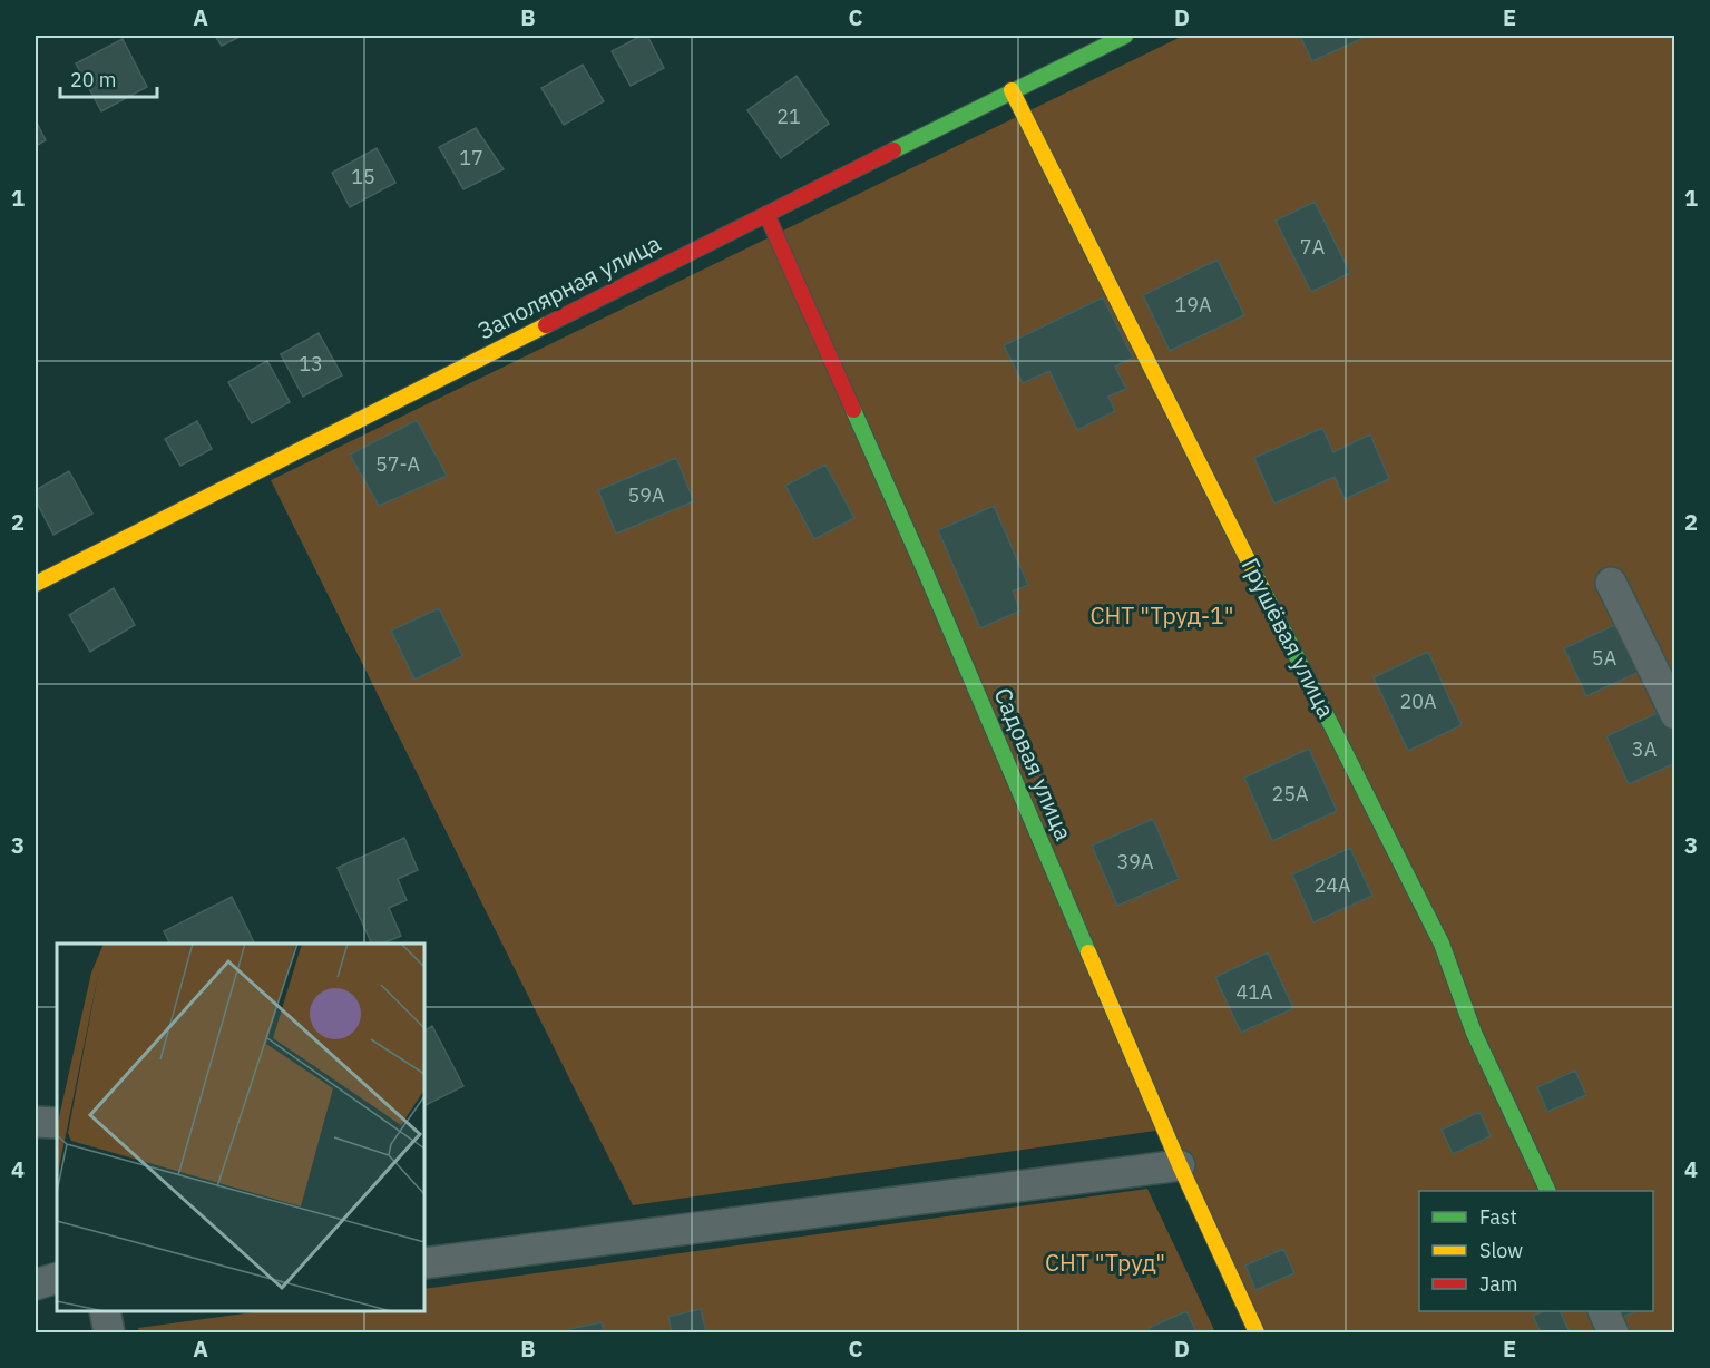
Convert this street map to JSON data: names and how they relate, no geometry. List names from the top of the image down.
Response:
{
  "streets": {
    "street": ["Заполярная улица", "Грушёвая улица", "Садовая улица"]
  },
  "crossings": [
    ["Заполярная улица", "Грушёвая улица"],
    ["Заполярная улица", "Садовая улица"]
  ],
  "parks": ["СНТ \"Труд-1\"", "СНТ \"Труд\""],
  "house_numbers": [
    "21",
    "17",
    "15",
    "7А",
    "19А",
    "13",
    "57-А",
    "59А",
    "5А",
    "20А",
    "3А",
    "25А",
    "39А",
    "24А",
    "41А"
  ],
  "legend": ["Fast", "Slow", "Jam"],
  "scale_bar": "20 m",
  "grid": {
    "columns": [
      "A",
      "B",
      "C",
      "D",
      "E"
    ],
    "rows": [
      "1",
      "2",
      "3",
      "4"
    ]
  }
}
